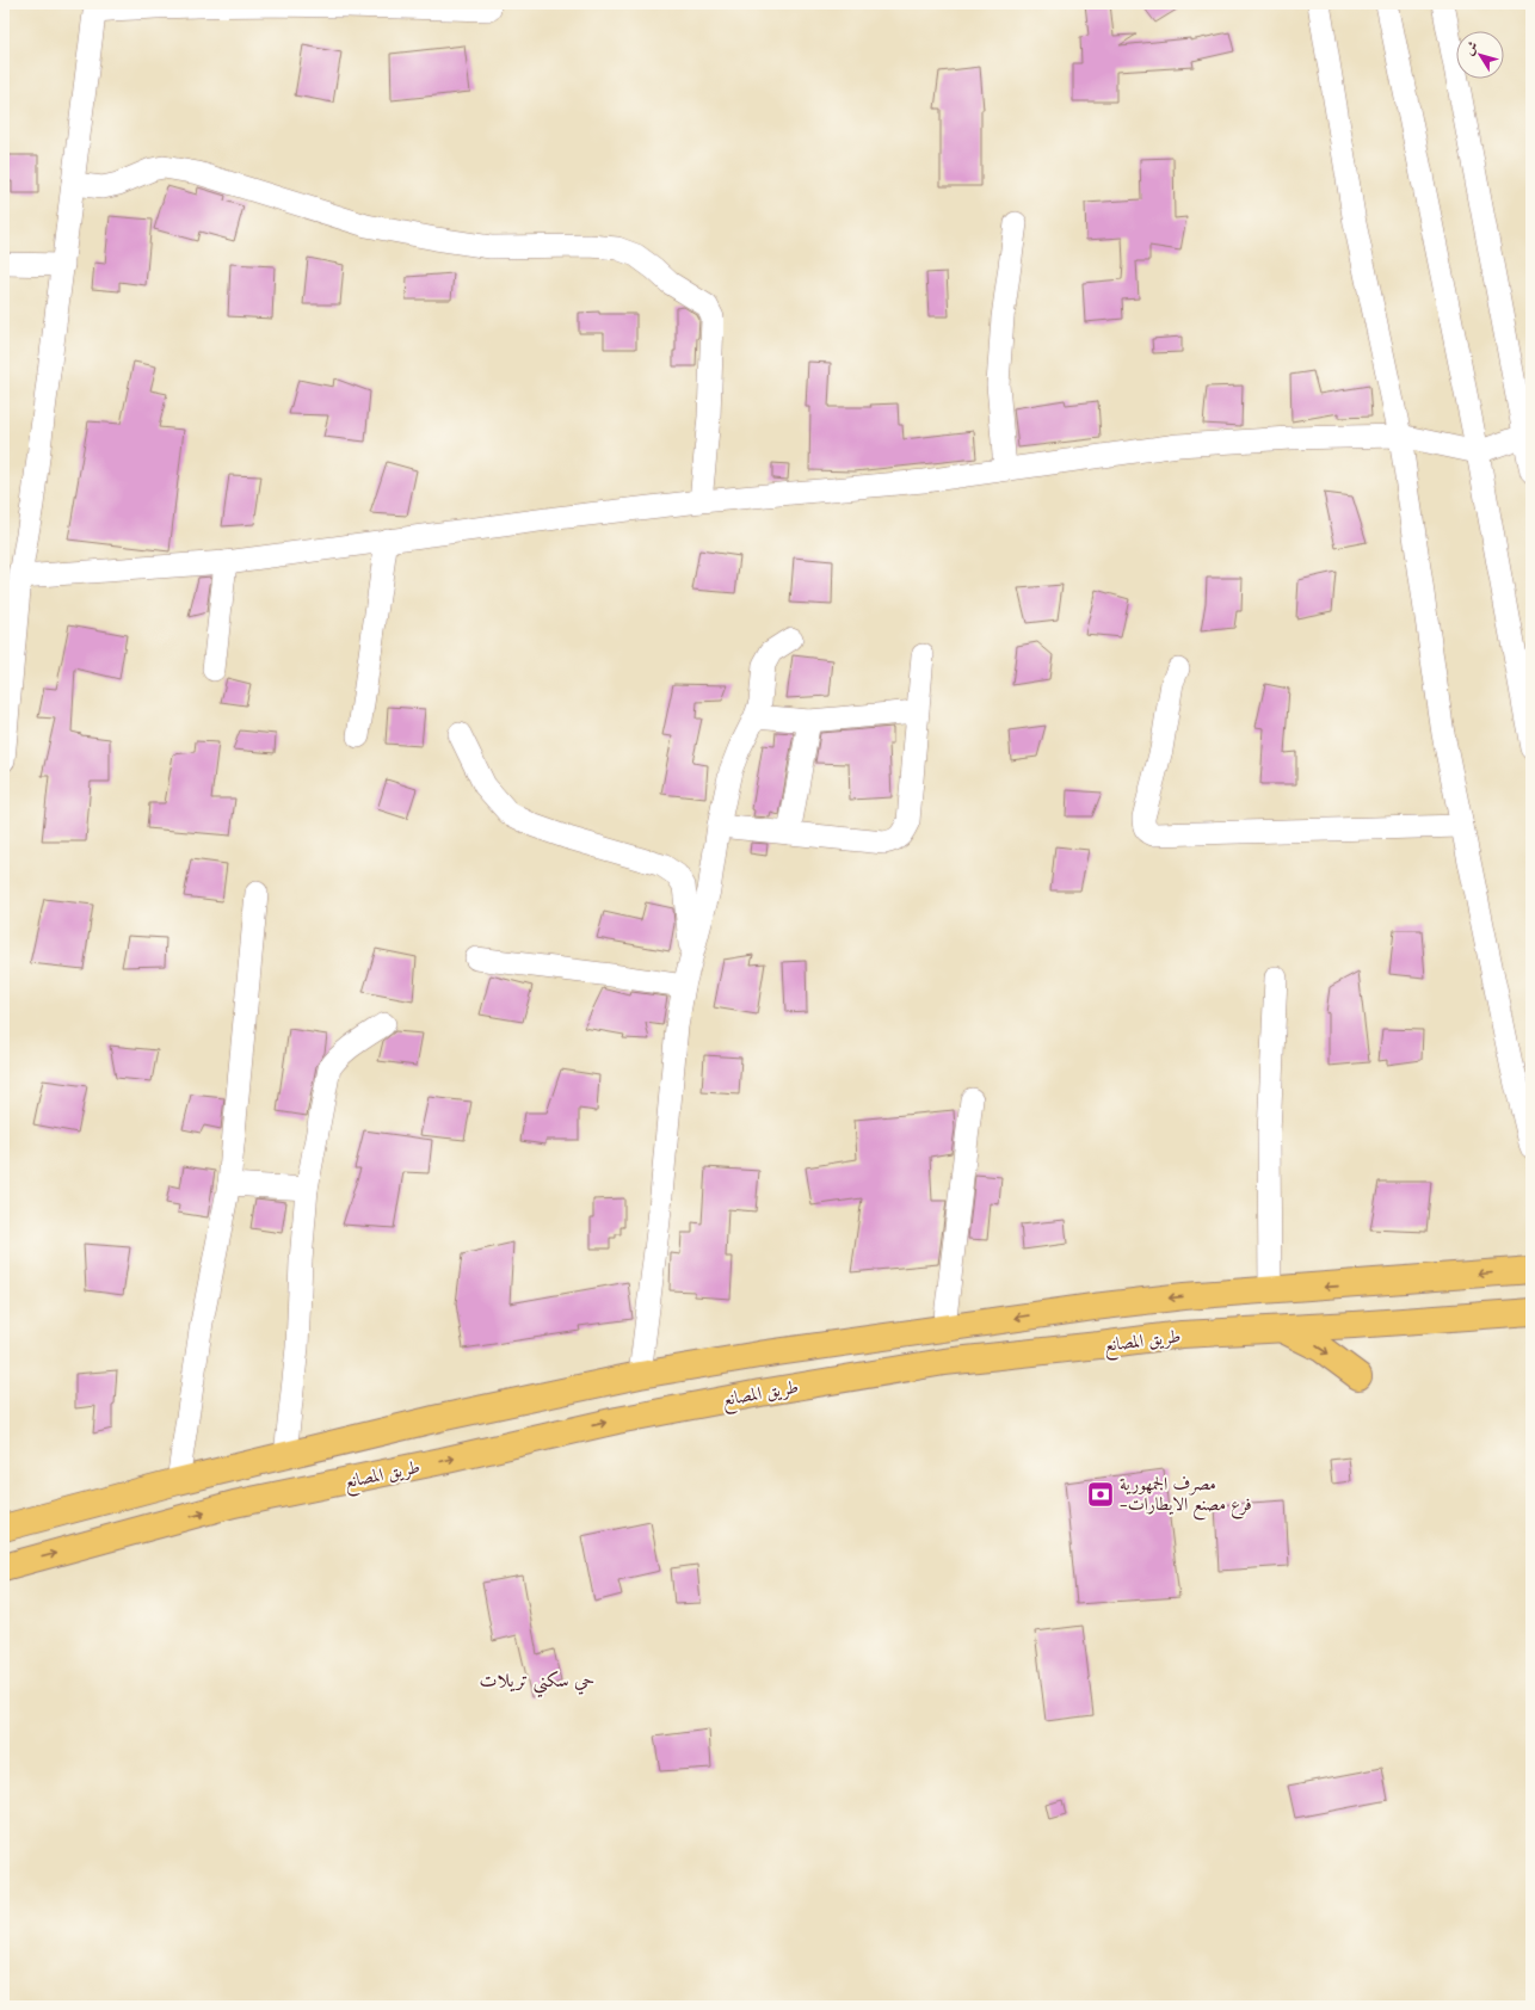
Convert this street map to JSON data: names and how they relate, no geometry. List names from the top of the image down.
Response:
{
  "streets": {
    "main road": ["طريق المصانع"]
  },
  "districts": ["حي سكني تريلات"],
  "places": {
    "bank": ["مصرف الجمهورية -فرع مصنع الايطارات"]
  },
  "north": "top left"
}
